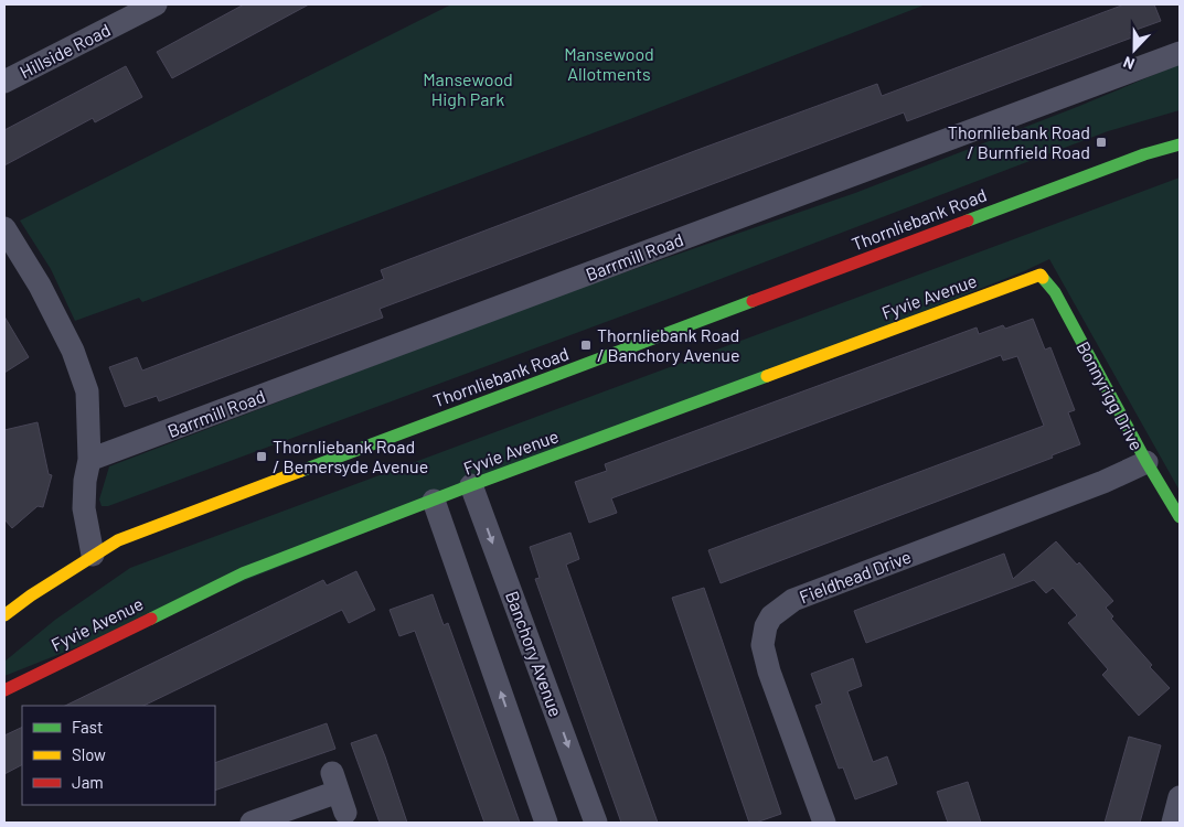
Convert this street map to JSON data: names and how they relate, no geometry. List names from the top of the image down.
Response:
{
  "streets": {
    "street": [
      "Hillside Road",
      "Thornliebank Road",
      "Barrmill Road",
      "Fyvie Avenue",
      "Bonnyrigg Drive",
      "Fieldhead Drive",
      "Banchory Avenue"
    ]
  },
  "crossings": [
    ["Fyvie Avenue", "Bonnyrigg Drive"],
    ["Fyvie Avenue", "Banchory Avenue"],
    ["Bonnyrigg Drive", "Fieldhead Drive"]
  ],
  "parks": ["Mansewood Allotments", "Mansewood High Park"],
  "places": {
    "transit": ["Thornliebank Road / Burnfield Road", "Thornliebank Road / Banchory Avenue", "Thornliebank Road / Bemersyde Avenue"]
  },
  "legend": ["Fast", "Slow", "Jam"],
  "north": "bottom"
}
